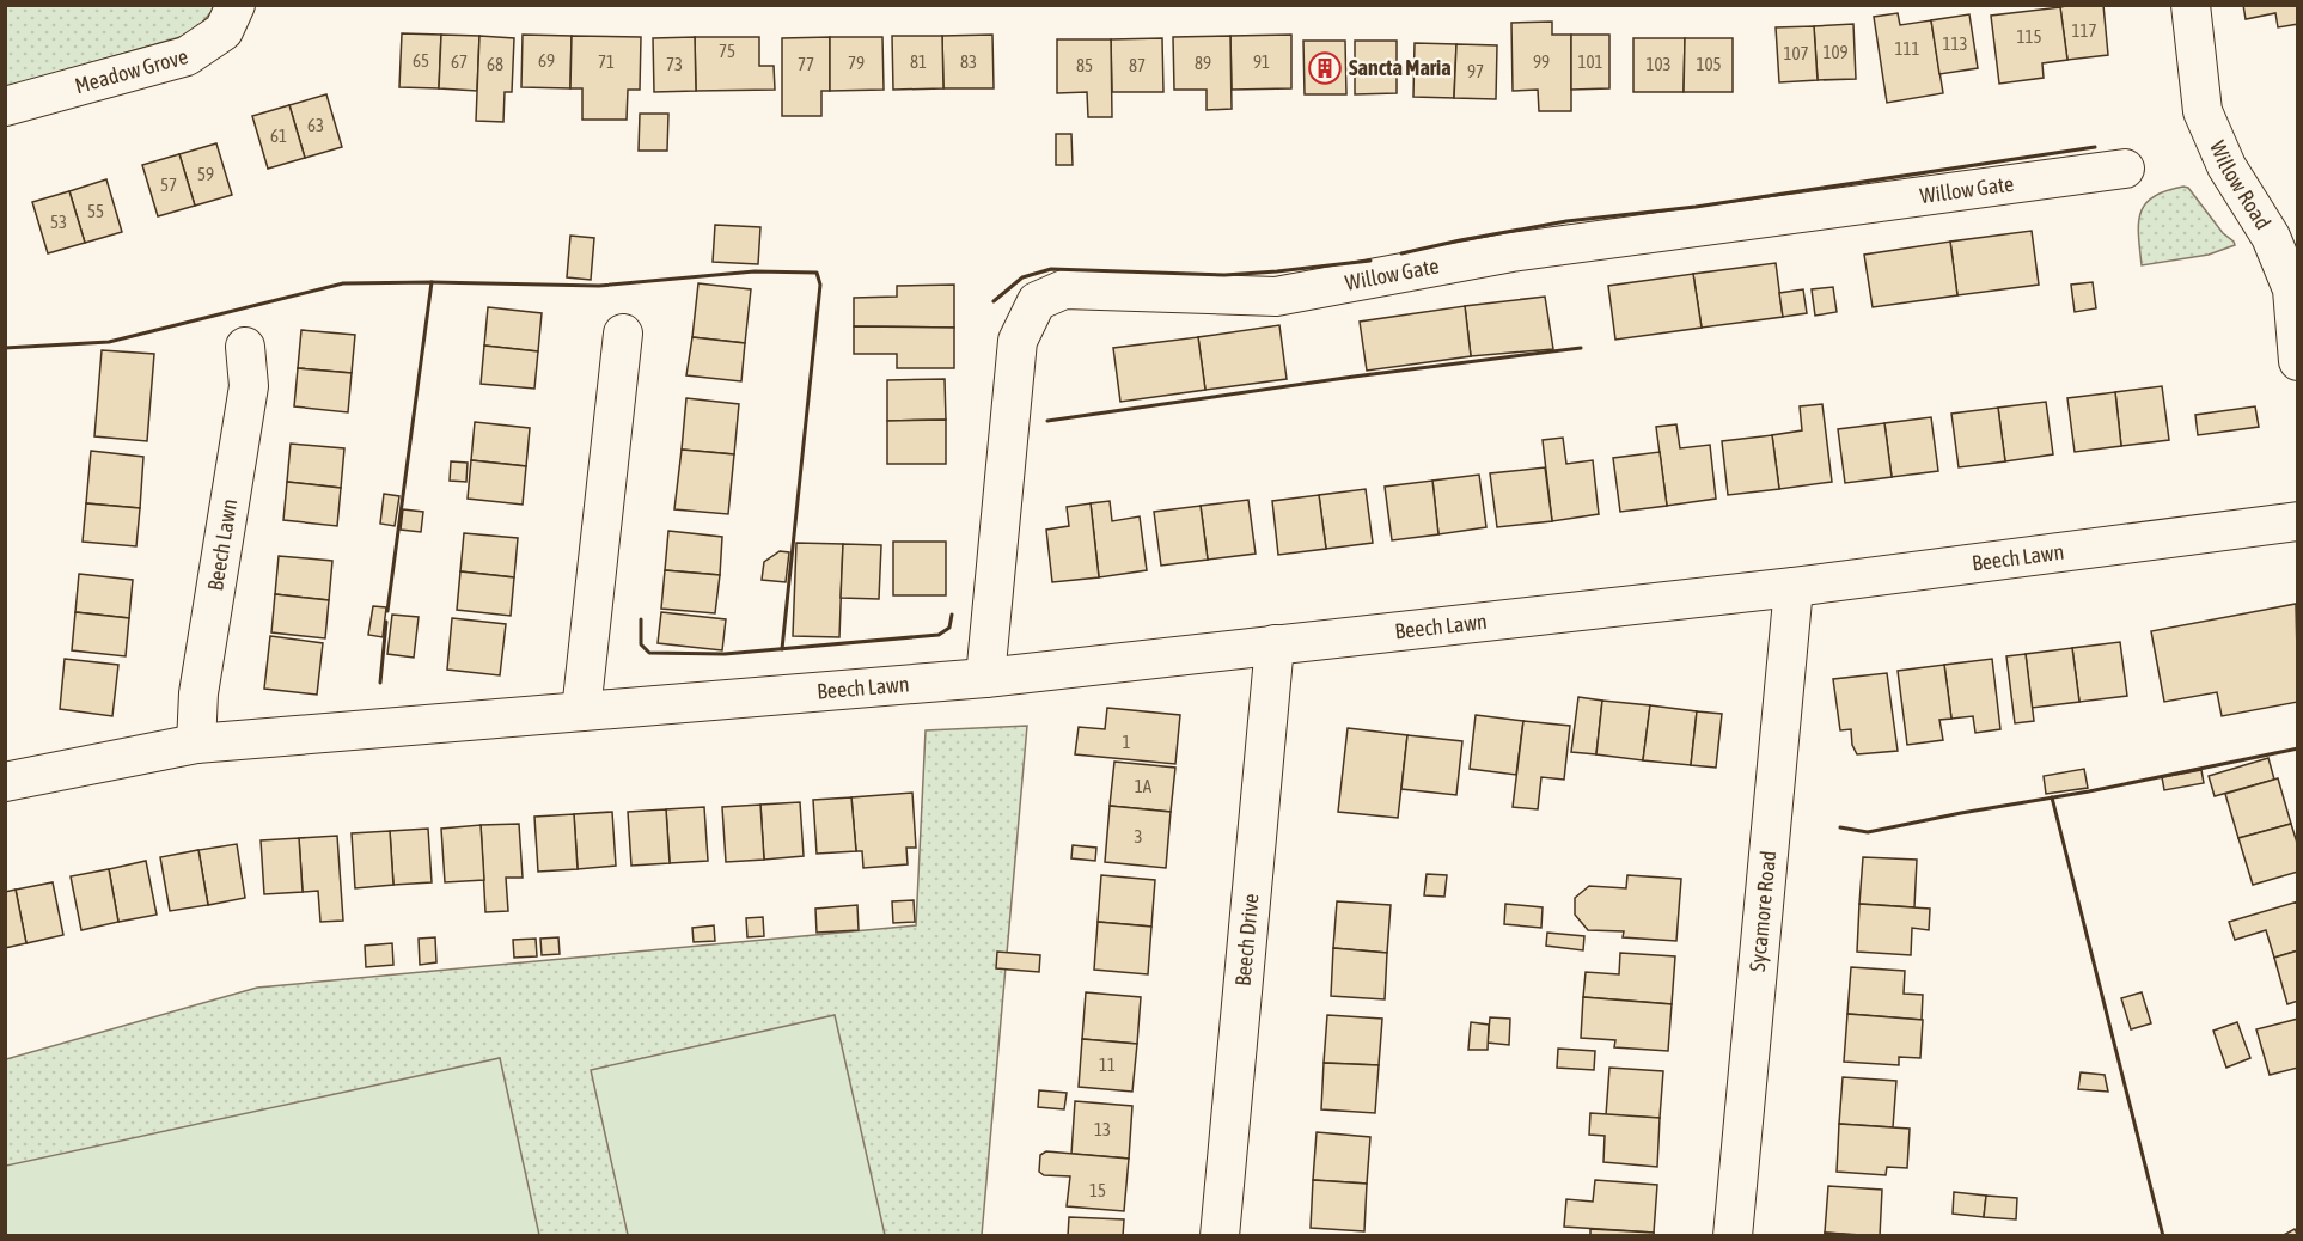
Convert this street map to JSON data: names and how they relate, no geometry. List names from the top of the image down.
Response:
{
  "streets": {
    "street": [
      "Meadow Grove",
      "Willow Road",
      "Willow Gate",
      "Beech Lawn",
      "Sycamore Road",
      "Beech Drive"
    ]
  },
  "crossings": [
    ["Willow Gate", "Beech Lawn"],
    ["Beech Lawn", "Sycamore Road"],
    ["Beech Lawn", "Beech Drive"]
  ],
  "places": {
    "building": ["Sancta Maria"]
  },
  "house_numbers": [
    "117",
    "115",
    "113",
    "111",
    "75",
    "109",
    "107",
    "65",
    "69",
    "67",
    "71",
    "81",
    "83",
    "91",
    "99",
    "101",
    "79",
    "89",
    "68",
    "73",
    "77",
    "103",
    "105",
    "85",
    "87",
    "97",
    "63",
    "61",
    "59",
    "57",
    "55",
    "53",
    "1",
    "1A",
    "3",
    "11",
    "13",
    "15"
  ]
}
